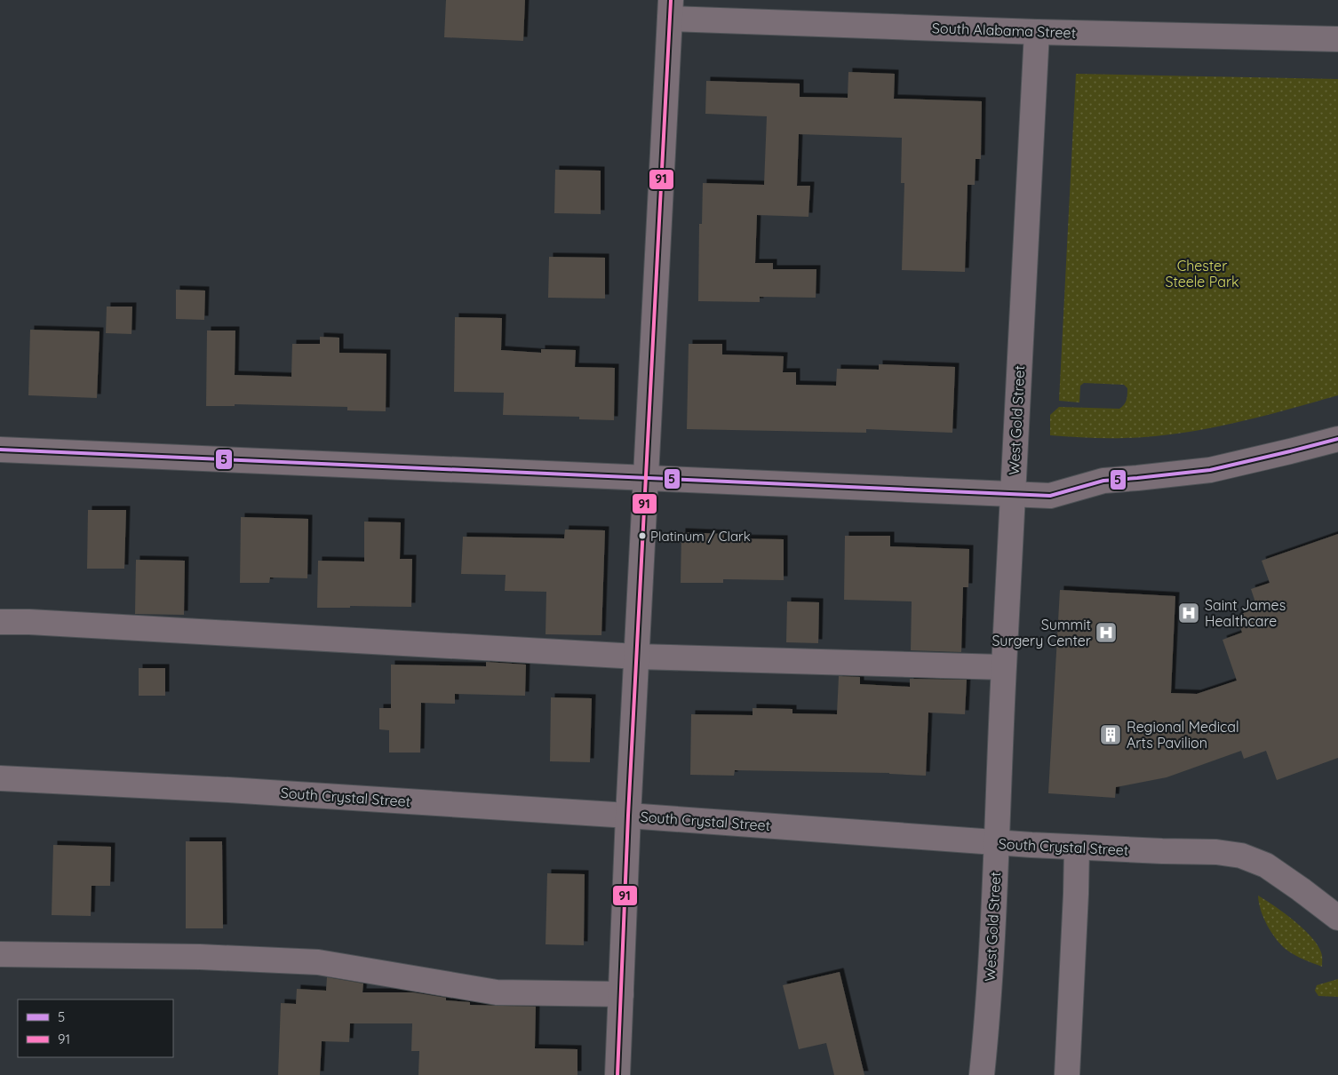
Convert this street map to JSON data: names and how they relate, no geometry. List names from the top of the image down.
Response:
{
  "streets": {
    "street": ["South Alabama Street", "West Gold Street", "South Crystal Street"]
  },
  "crossings": [
    ["South Alabama Street", "West Gold Street"],
    ["West Gold Street", "South Crystal Street"]
  ],
  "parks": ["Chester Steele Park"],
  "places": {
    "other": ["Platinum / Clark"],
    "hospital": ["Saint James Healthcare", "Summit Surgery Center"],
    "building": ["Regional Medical Arts Pavilion"]
  },
  "lines": ["transit line 91", "transit line 5"],
  "legend": ["5", "91"]
}
